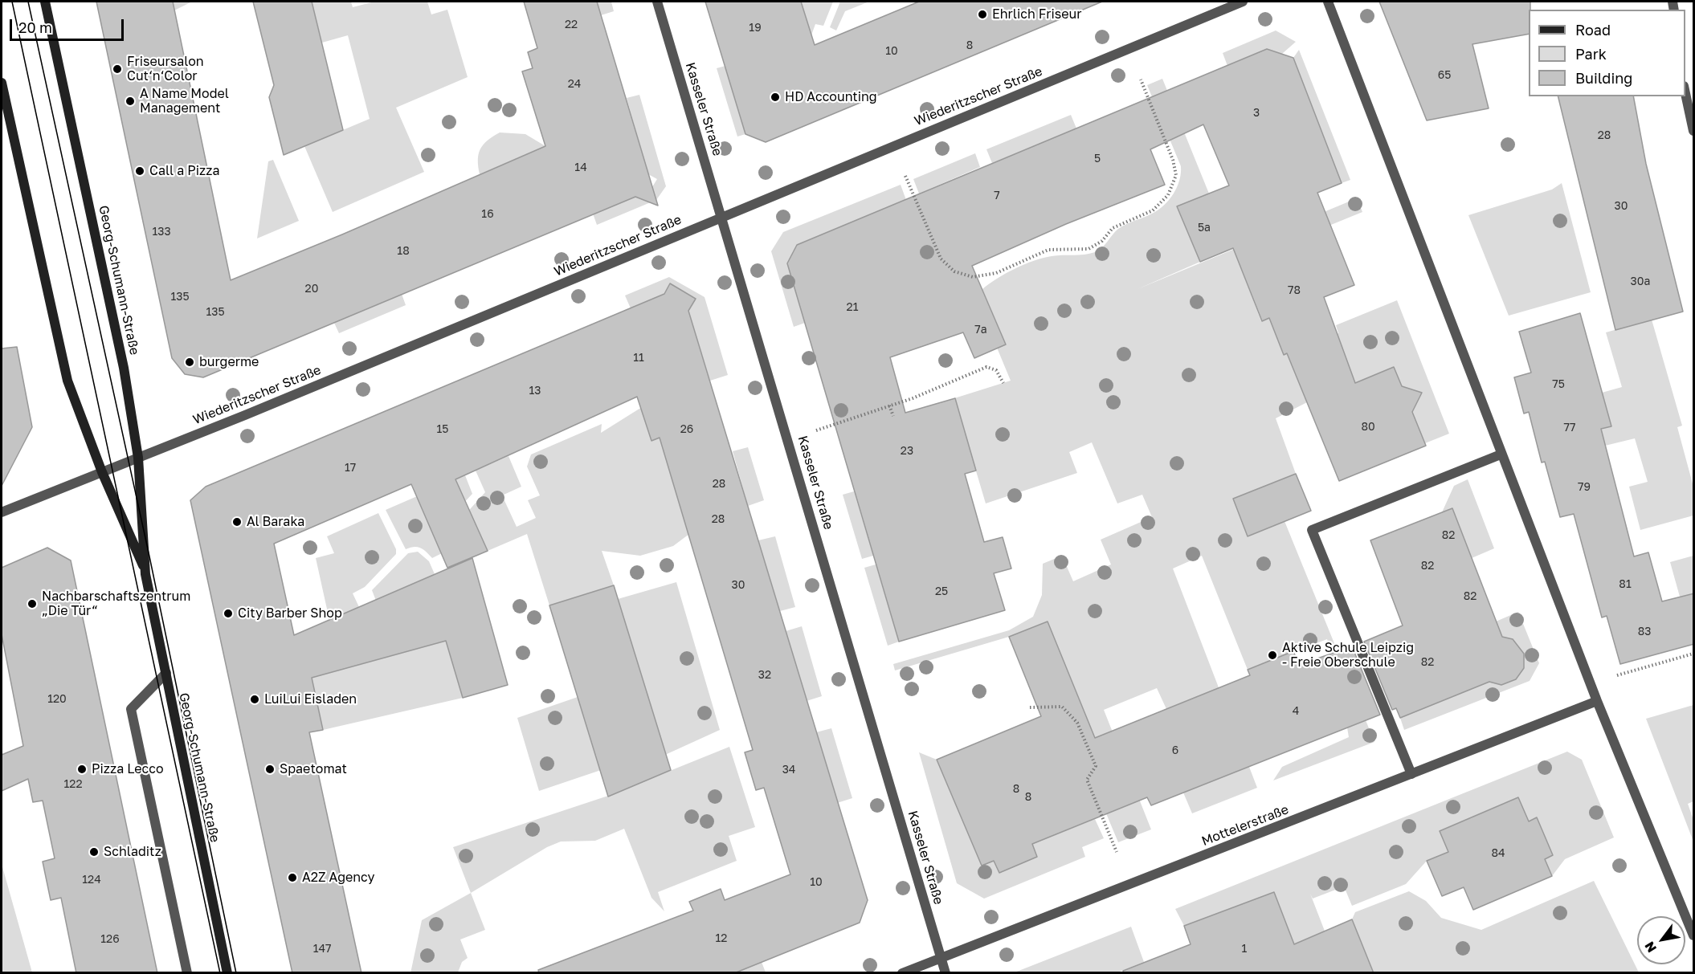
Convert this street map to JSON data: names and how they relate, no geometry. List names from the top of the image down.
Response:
{
  "streets": {
    "main road": ["Georg-Schumann-Straße"],
    "street": ["Wiederitzscher Straße", "Kasseler Straße", "Mottelerstraße"]
  },
  "crossings": [
    ["Wiederitzscher Straße", "Kasseler Straße"],
    ["Wiederitzscher Straße", "Georg-Schumann-Straße"],
    ["Kasseler Straße", "Mottelerstraße"]
  ],
  "places": [
    "Ehrlich Friseur",
    "Friseursalon Cut‘n‘Color",
    "HD Accounting",
    "A Name Model Management",
    "Call a Pizza",
    "burgerme",
    "Al Baraka",
    "Nachbarschaftszentrum „Die Tür“",
    "City Barber Shop",
    "Aktive Schule Leipzig - Freie Oberschule",
    "LuiLui Eisladen",
    "Pizza Lecco",
    "Spaetomat",
    "Schladitz",
    "A2Z Agency"
  ],
  "house_numbers": [
    "22",
    "19",
    "8",
    "10",
    "65",
    "24",
    "3",
    "28",
    "5",
    "14",
    "7",
    "30",
    "16",
    "5a",
    "133",
    "18",
    "30a",
    "20",
    "78",
    "135",
    "21",
    "135",
    "7a",
    "11",
    "75",
    "13",
    "80",
    "77",
    "15",
    "26",
    "23",
    "17",
    "28",
    "79",
    "28",
    "82",
    "82",
    "81",
    "30",
    "25",
    "82",
    "83",
    "82",
    "32",
    "120",
    "4",
    "6",
    "34",
    "122",
    "8",
    "8",
    "84",
    "124",
    "10",
    "12",
    "126",
    "147",
    "1"
  ],
  "legend": ["Road", "Park", "Building"],
  "scale_bar": "20 m",
  "north": "bottom left"
}
